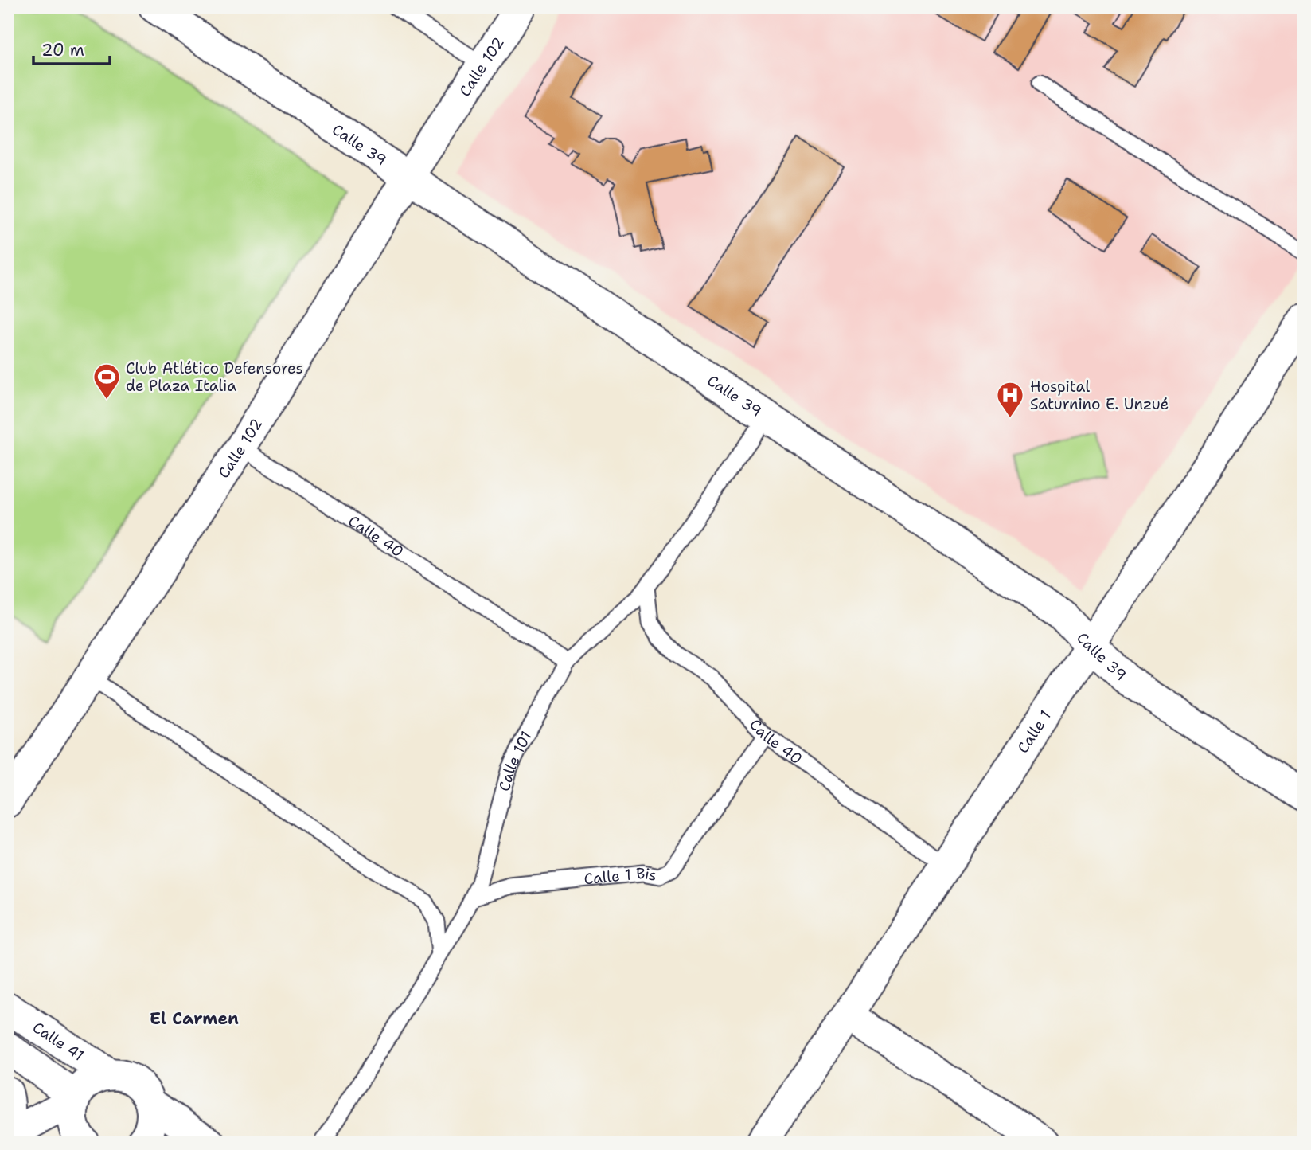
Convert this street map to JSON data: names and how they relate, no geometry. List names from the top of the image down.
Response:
{
  "streets": {
    "street": [
      "Calle 102",
      "Calle 39",
      "Calle 1",
      "Calle 41"
    ],
    "lane": ["Calle 40", "Calle 101", "Calle 1 Bis"]
  },
  "crossings": [
    ["Calle 102", "Calle 39"],
    ["Calle 102", "Calle 40"],
    ["Calle 39", "Calle 1"],
    ["Calle 39", "Calle 101"],
    ["Calle 40", "Calle 1"],
    ["Calle 40", "Calle 101"],
    ["Calle 40", "Calle 1 Bis"],
    ["Calle 101", "Calle 1 Bis"]
  ],
  "districts": ["El Carmen"],
  "places": {
    "sports": ["Club Atlético Defensores de Plaza Italia"],
    "hospital": ["Hospital Saturnino E. Unzué"]
  },
  "scale_bar": "20 m"
}
